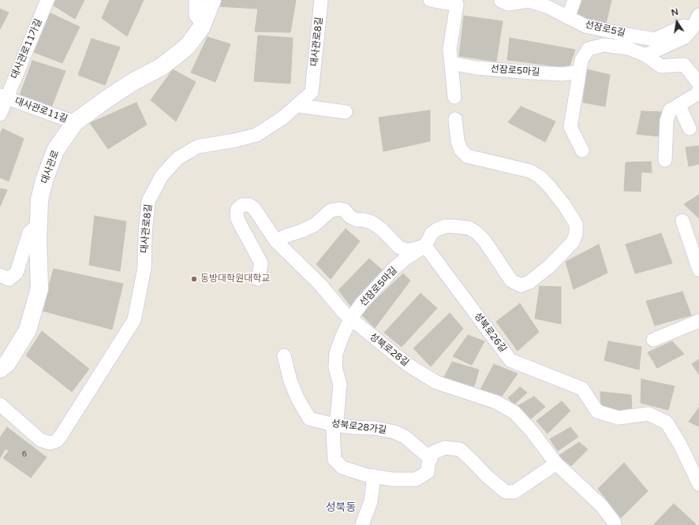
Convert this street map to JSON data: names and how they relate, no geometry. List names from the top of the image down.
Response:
{
  "streets": {
    "main road": ["대사관로"],
    "street": [
      "선잠로5길",
      "대사관로8길",
      "대사관로11가길",
      "선잠로5마길",
      "대사관로11길",
      "성북로26길",
      "성북로28길",
      "성북로28가길"
    ]
  },
  "crossings": [
    ["대사관로11가길", "대사관로11길"],
    ["선잠로5마길", "성북로26길"],
    ["선잠로5마길", "성북로28길"],
    ["선잠로5마길", "성북로28가길"],
    ["대사관로11길", "대사관로"]
  ],
  "districts": ["성북동"],
  "places": ["동방대학원대학교"],
  "house_numbers": ["6"],
  "north": "top"
}
